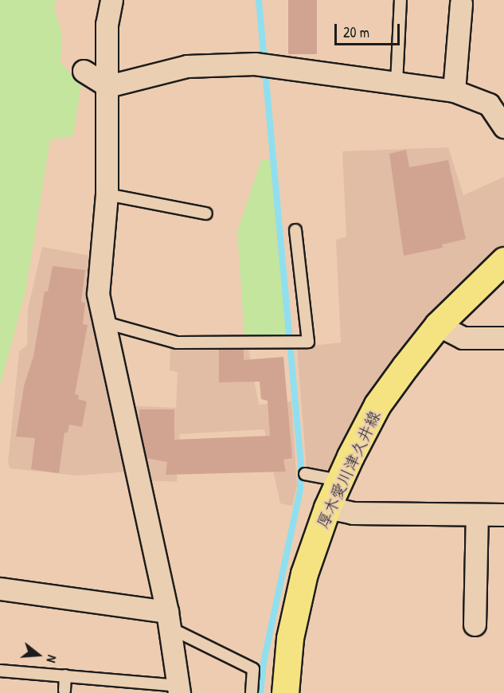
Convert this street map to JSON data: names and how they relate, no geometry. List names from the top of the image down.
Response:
{
  "streets": {
    "main road": ["厚木愛川津久井線"]
  },
  "scale_bar": "20 m",
  "north": "right"
}
